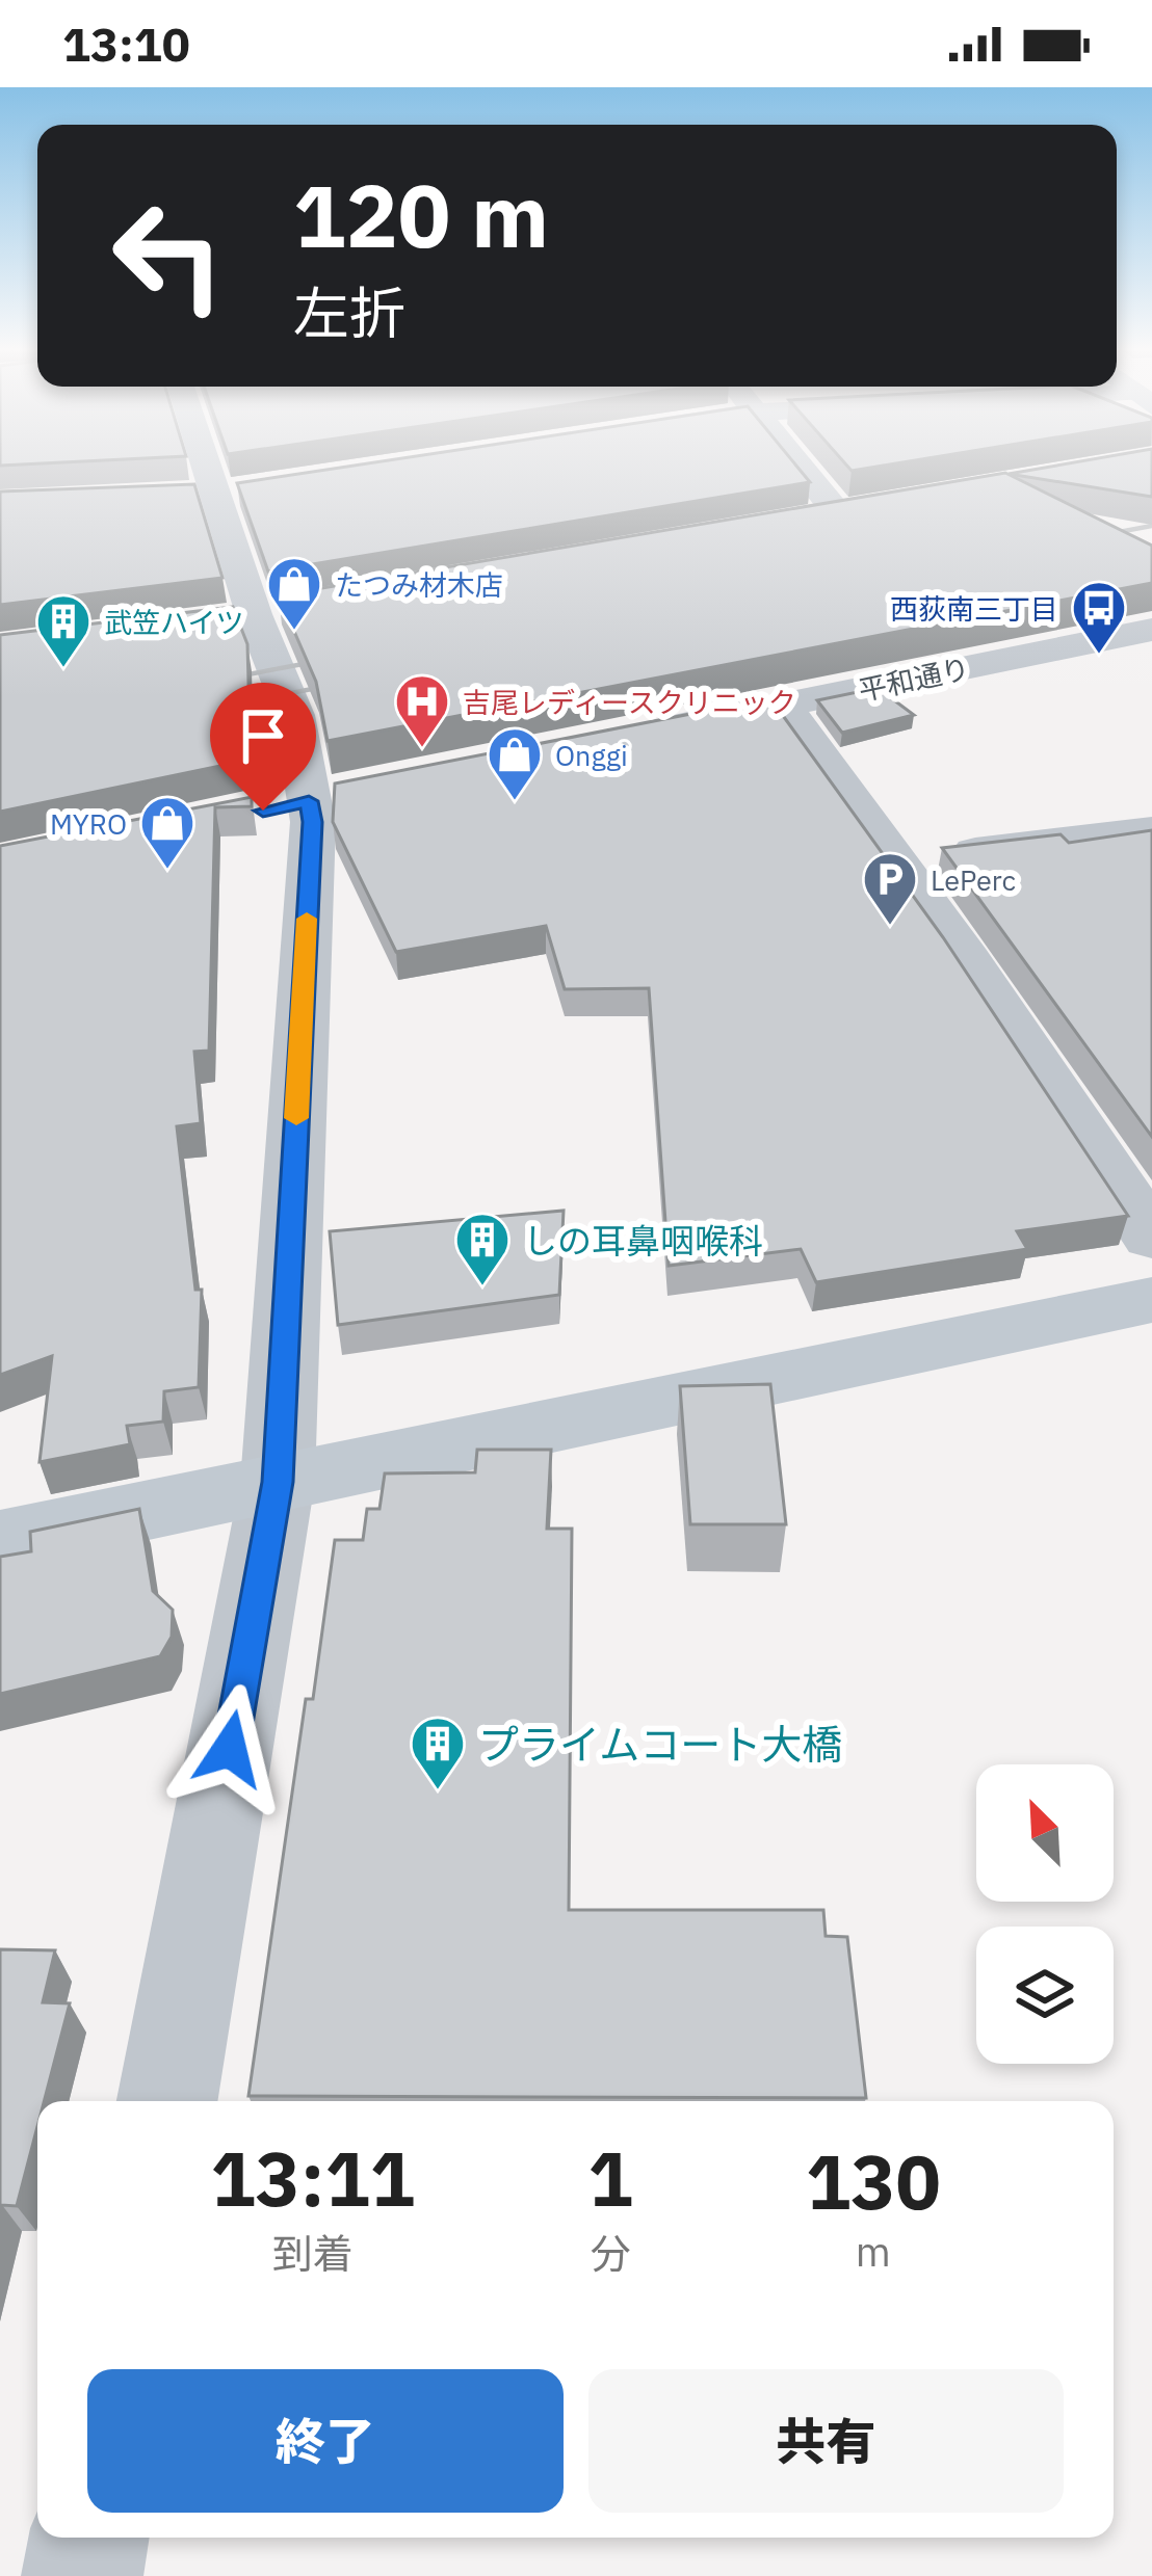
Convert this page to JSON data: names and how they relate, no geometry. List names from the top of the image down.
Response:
{
  "streets": {
    "street": ["平和通り"]
  },
  "places": {
    "shop": ["たつみ材木店", "Onggi", "MYRO"],
    "bus stop": ["西荻南三丁目"],
    "building": ["武笠ハイツ", "しの耳鼻咽喉科", "プライムコート大橋"],
    "hospital": ["吉尾レディースクリニック"],
    "parking": ["LePerc"]
  },
  "north": "top left",
  "page": {
    "status": "13:10",
    "turn": ["120 m", "左折"],
    "eta": [
      "13:11",
      "到着",
      "1",
      "分",
      "130",
      "m"
    ],
    "buttons": ["終了", "共有"]
  }
}
